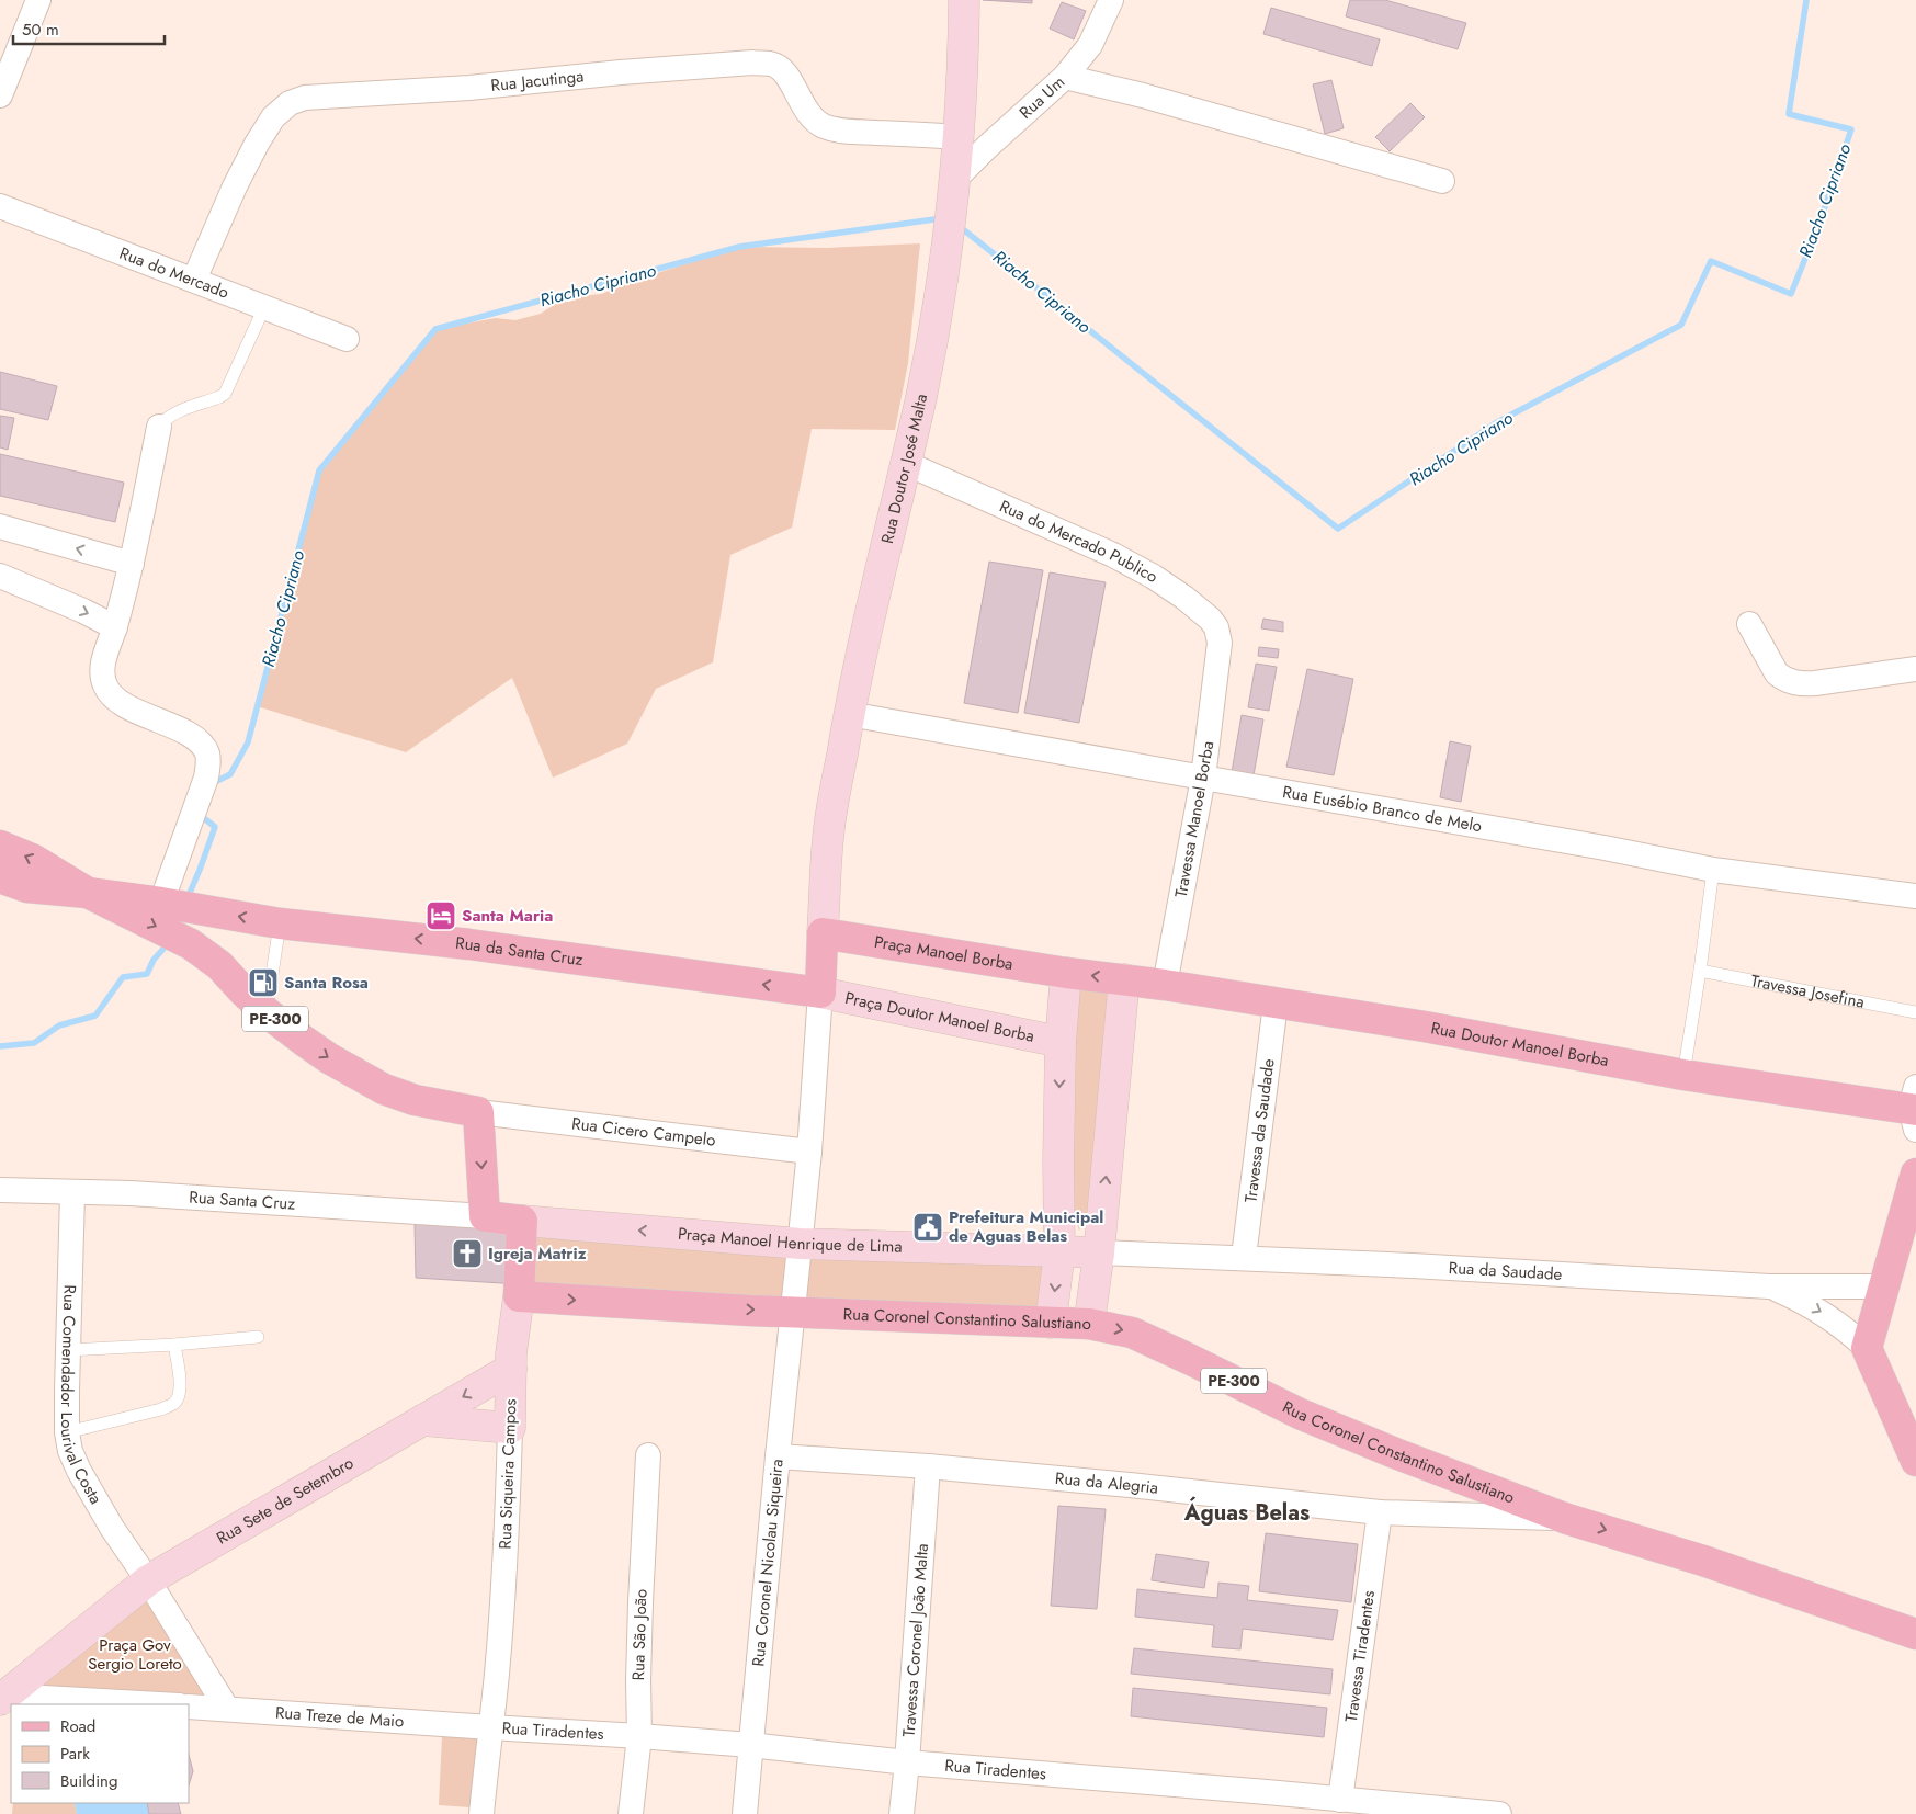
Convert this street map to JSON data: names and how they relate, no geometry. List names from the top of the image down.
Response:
{
  "streets": {
    "main road": [
      "Rua da Santa Cruz",
      "Praça Manoel Borba",
      "PE-300",
      "Rua Doutor Manoel Borba",
      "Rua Coronel Constantino Salustiano",
      "Rua Siqueira Campos"
    ],
    "street": [
      "Rua Jacutinga",
      "Rua Um",
      "Rua do Mercado",
      "Rua Doutor José Malta",
      "Rua do Mercado Publico",
      "Rua Eusébio Branco de Melo",
      "Travessa Manoel Borba",
      "Praça Doutor Manoel Borba",
      "Travessa da Saudade",
      "Rua Cicero Campelo",
      "Rua Santa Cruz",
      "Praça Manoel Henrique de Lima",
      "Rua da Saudade",
      "Rua Comendador Lourival Costa",
      "Rua da Alegria",
      "Rua Sete de Setembro",
      "Rua Coronel Nicolau Siqueira",
      "Rua São João",
      "Travessa Coronel João Malta",
      "Travessa Tiradentes",
      "Rua Treze de Maio",
      "Rua Tiradentes"
    ],
    "lane": ["Travessa Josefina"]
  },
  "crossings": [
    ["Rua Jacutinga", "Rua do Mercado"],
    ["Rua Jacutinga", "Rua Doutor José Malta"],
    ["Rua Um", "Rua Doutor José Malta"],
    ["Rua Doutor José Malta", "Rua do Mercado Publico"],
    ["Rua Doutor José Malta", "Rua Eusébio Branco de Melo"],
    ["Rua Doutor José Malta", "Praça Manoel Borba"],
    ["Rua do Mercado Publico", "Travessa Manoel Borba"],
    ["Rua Eusébio Branco de Melo", "Travessa Manoel Borba"],
    ["Travessa Manoel Borba", "Rua Doutor Manoel Borba"],
    ["Rua da Santa Cruz", "Praça Doutor Manoel Borba"],
    ["Rua da Santa Cruz", "PE-300"],
    ["Rua da Santa Cruz", "Rua Coronel Nicolau Siqueira"],
    ["Praça Manoel Borba", "Rua Doutor Manoel Borba"],
    ["Praça Doutor Manoel Borba", "Rua Coronel Nicolau Siqueira"],
    ["PE-300", "Rua Cicero Campelo"],
    ["Rua Doutor Manoel Borba", "Travessa da Saudade"],
    ["Travessa da Saudade", "Rua da Saudade"],
    ["Rua Cicero Campelo", "Rua Coronel Nicolau Siqueira"],
    ["Rua Santa Cruz", "Rua Comendador Lourival Costa"],
    ["Praça Manoel Henrique de Lima", "Rua Siqueira Campos"],
    ["Praça Manoel Henrique de Lima", "Rua Coronel Nicolau Siqueira"],
    ["Rua Coronel Constantino Salustiano", "Rua Siqueira Campos"],
    ["Rua Coronel Constantino Salustiano", "Rua da Alegria"],
    ["Rua Coronel Constantino Salustiano", "Rua Coronel Nicolau Siqueira"],
    ["Rua Comendador Lourival Costa", "Rua Sete de Setembro"],
    ["Rua Comendador Lourival Costa", "Rua Treze de Maio"],
    ["Rua Siqueira Campos", "Rua Sete de Setembro"],
    ["Rua Siqueira Campos", "Rua Treze de Maio"],
    ["Rua Siqueira Campos", "Rua Tiradentes"],
    ["Rua da Alegria", "Rua Coronel Nicolau Siqueira"],
    ["Rua da Alegria", "Travessa Coronel João Malta"],
    ["Rua da Alegria", "Travessa Tiradentes"],
    ["Rua Coronel Nicolau Siqueira", "Rua Tiradentes"],
    ["Rua São João", "Rua Tiradentes"],
    ["Travessa Coronel João Malta", "Rua Tiradentes"],
    ["Travessa Tiradentes", "Rua Tiradentes"],
    ["Rua Treze de Maio", "Rua Tiradentes"]
  ],
  "one_way": ["Praça Manoel Henrique de Lima", "Rua Coronel Constantino Salustiano"],
  "districts": ["Águas Belas"],
  "water": ["Riacho Cipriano"],
  "parks": ["Praça Gov Sergio Loreto"],
  "places": {
    "hotel": ["Santa Maria"],
    "fuel station": ["Santa Rosa"],
    "public building": ["Prefeitura Municipal de Aguas Belas"],
    "church": ["Igreja Matriz"]
  },
  "legend": ["Road", "Park", "Building"],
  "scale_bar": "50 m"
}
